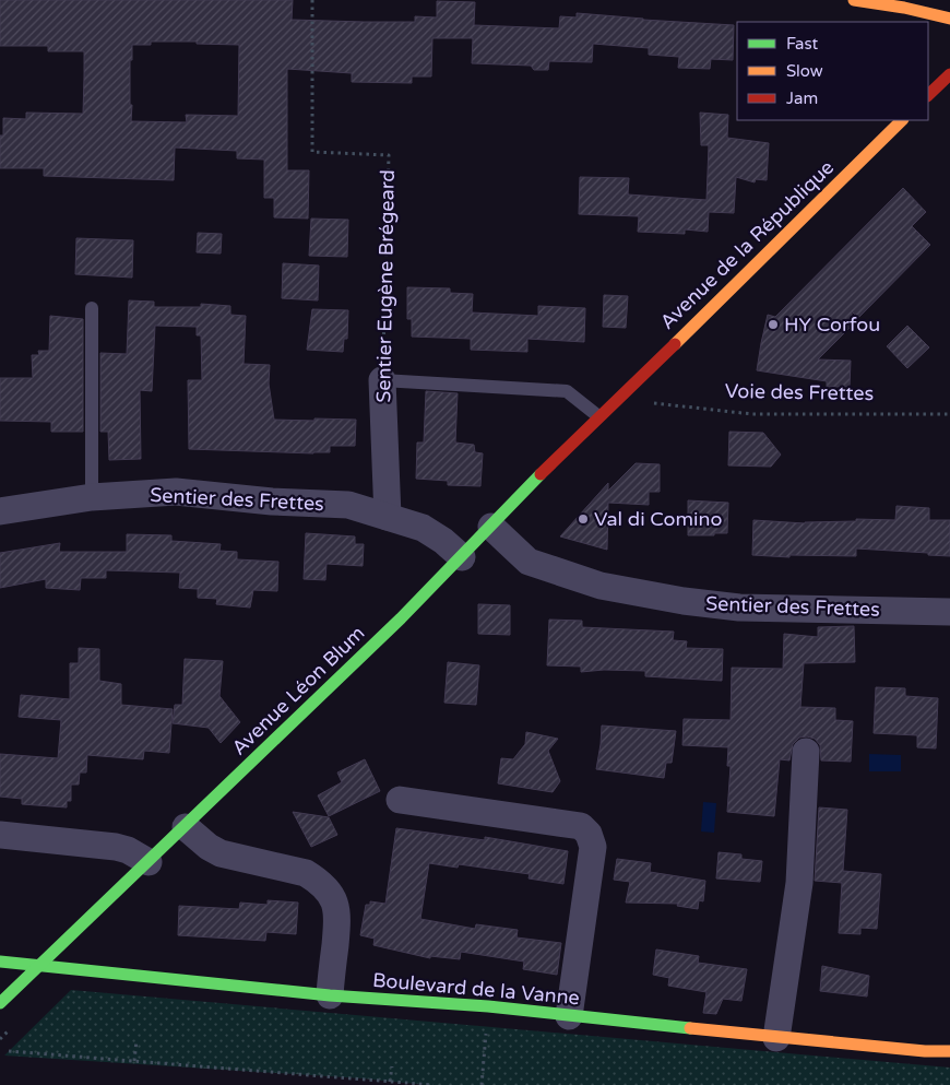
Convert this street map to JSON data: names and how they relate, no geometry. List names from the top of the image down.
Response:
{
  "streets": {
    "main road": ["Avenue de la République", "Avenue Léon Blum", "Boulevard de la Vanne"],
    "street": ["Sentier Eugène Brégeard", "Sentier des Frettes"],
    "path": ["Voie des Frettes"]
  },
  "crossings": [
    ["Avenue de la République", "Avenue Léon Blum"],
    ["Sentier Eugène Brégeard", "Sentier des Frettes"],
    ["Sentier des Frettes", "Avenue Léon Blum"],
    ["Avenue Léon Blum", "Boulevard de la Vanne"]
  ],
  "places": ["HY Corfou", "Val di Comino"],
  "legend": ["Fast", "Slow", "Jam"]
}
